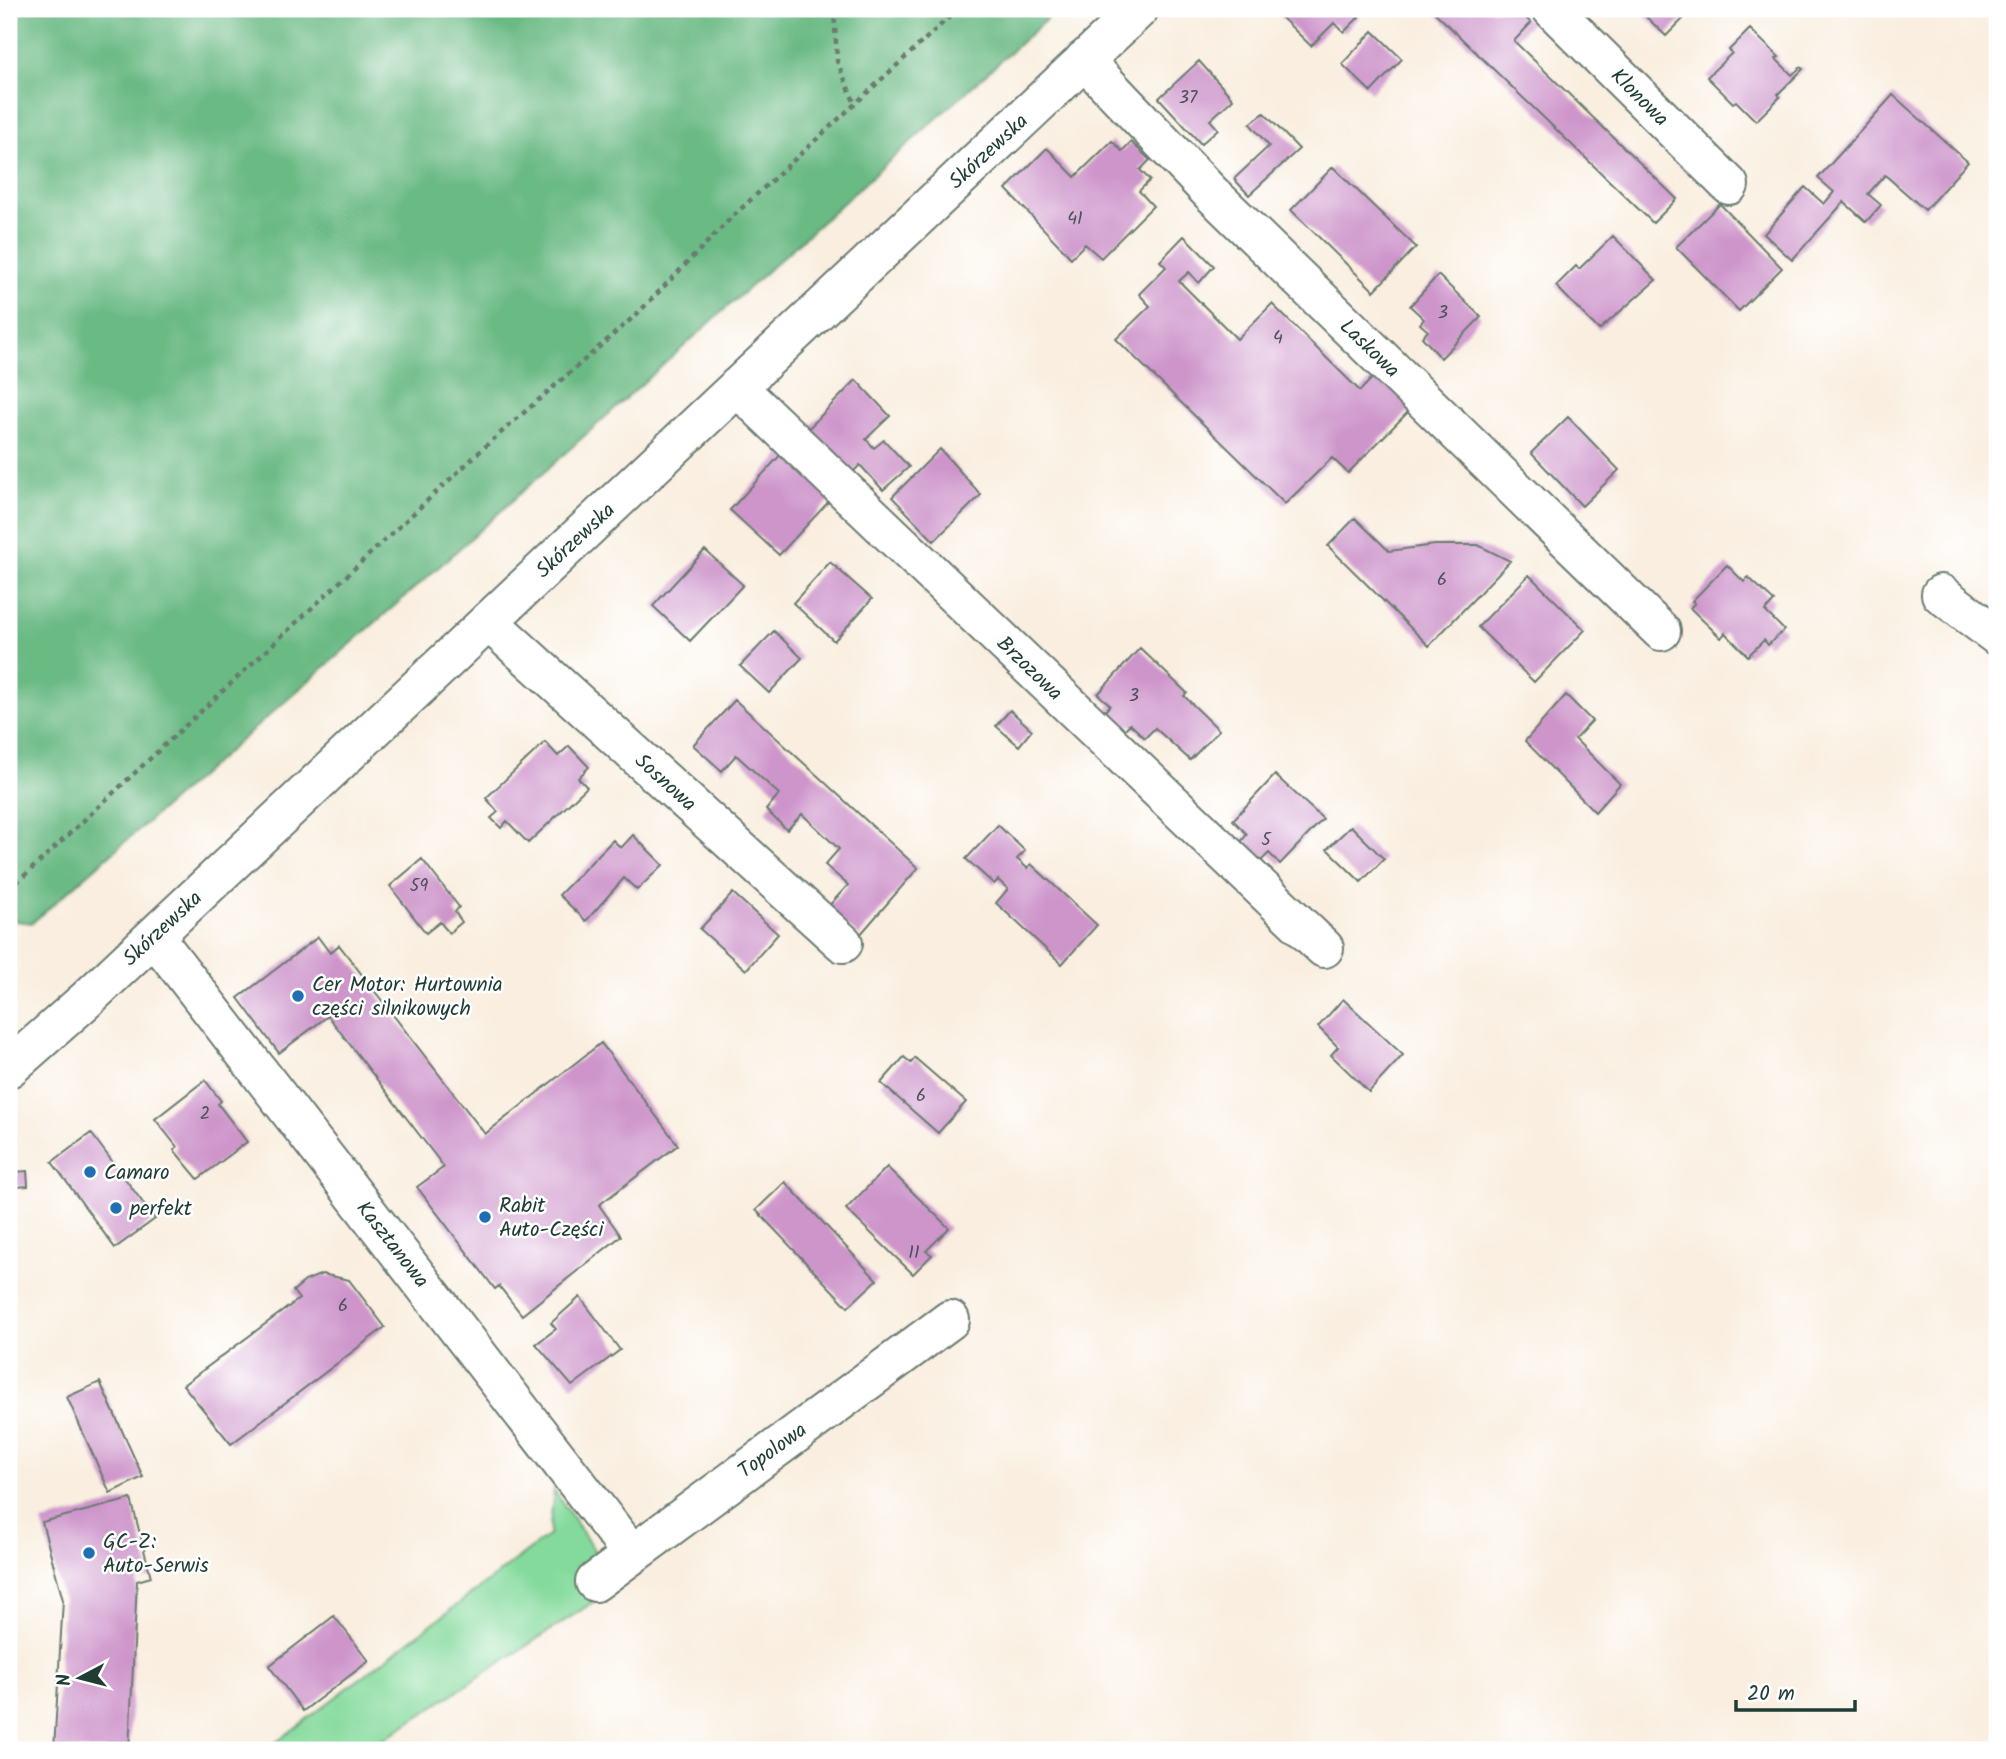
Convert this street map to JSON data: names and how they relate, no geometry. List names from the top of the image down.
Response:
{
  "streets": {
    "street": [
      "Klonowa",
      "Skórzewska",
      "Laskowa",
      "Brzozowa",
      "Sosnowa",
      "Kasztanowa",
      "Topolowa"
    ]
  },
  "crossings": [
    ["Skórzewska", "Laskowa"],
    ["Skórzewska", "Brzozowa"],
    ["Skórzewska", "Sosnowa"],
    ["Skórzewska", "Kasztanowa"],
    ["Kasztanowa", "Topolowa"]
  ],
  "places": [
    "Cer Motor: Hurtownia części silnikowych",
    "Camaro",
    "perfekt",
    "Rabit Auto-Części",
    "GC-Z: Auto-Serwis"
  ],
  "house_numbers": [
    "37",
    "41",
    "3",
    "4",
    "6",
    "3",
    "5",
    "59",
    "6",
    "2",
    "11",
    "6"
  ],
  "scale_bar": "20 m",
  "north": "left"
}
